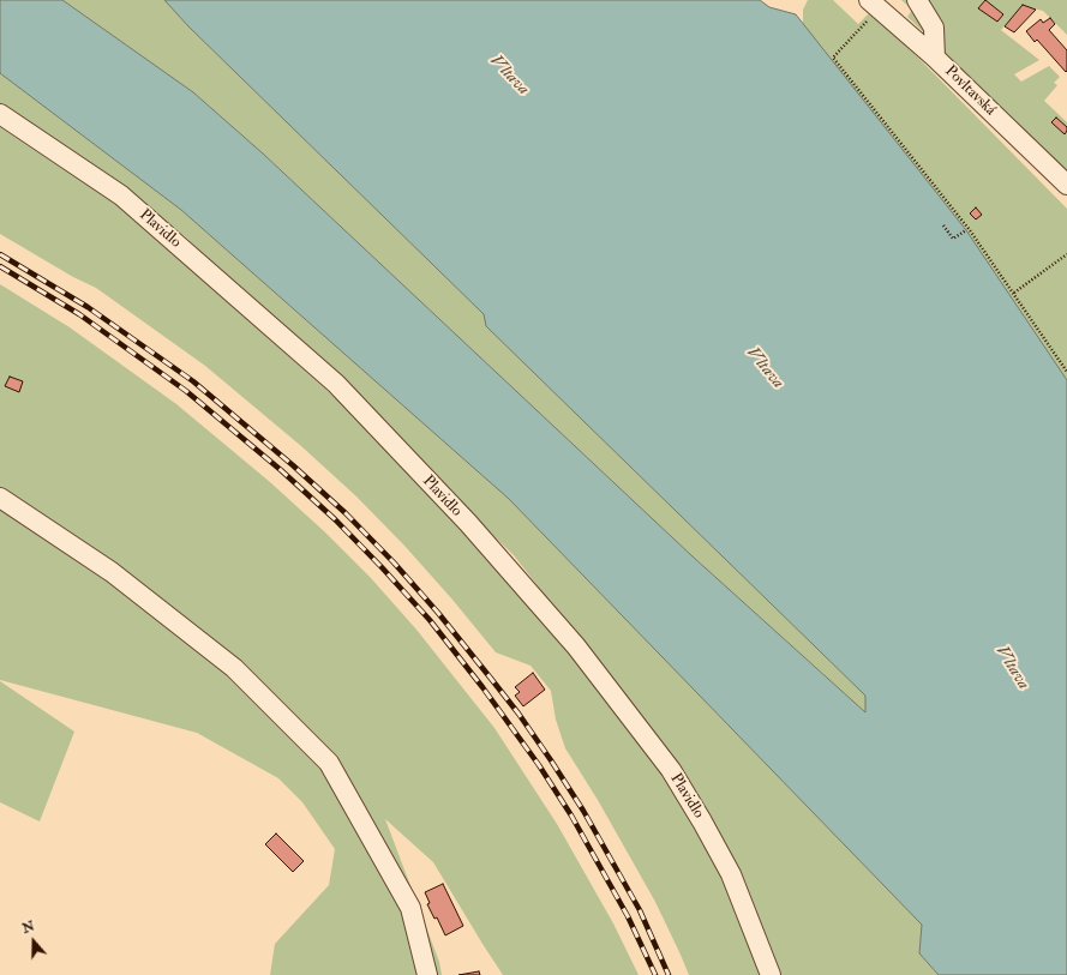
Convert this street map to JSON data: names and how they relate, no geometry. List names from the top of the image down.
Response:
{
  "streets": {
    "street": ["Povltavská", "Plavidlo"]
  },
  "water": ["Vltava"],
  "north": "top"
}
